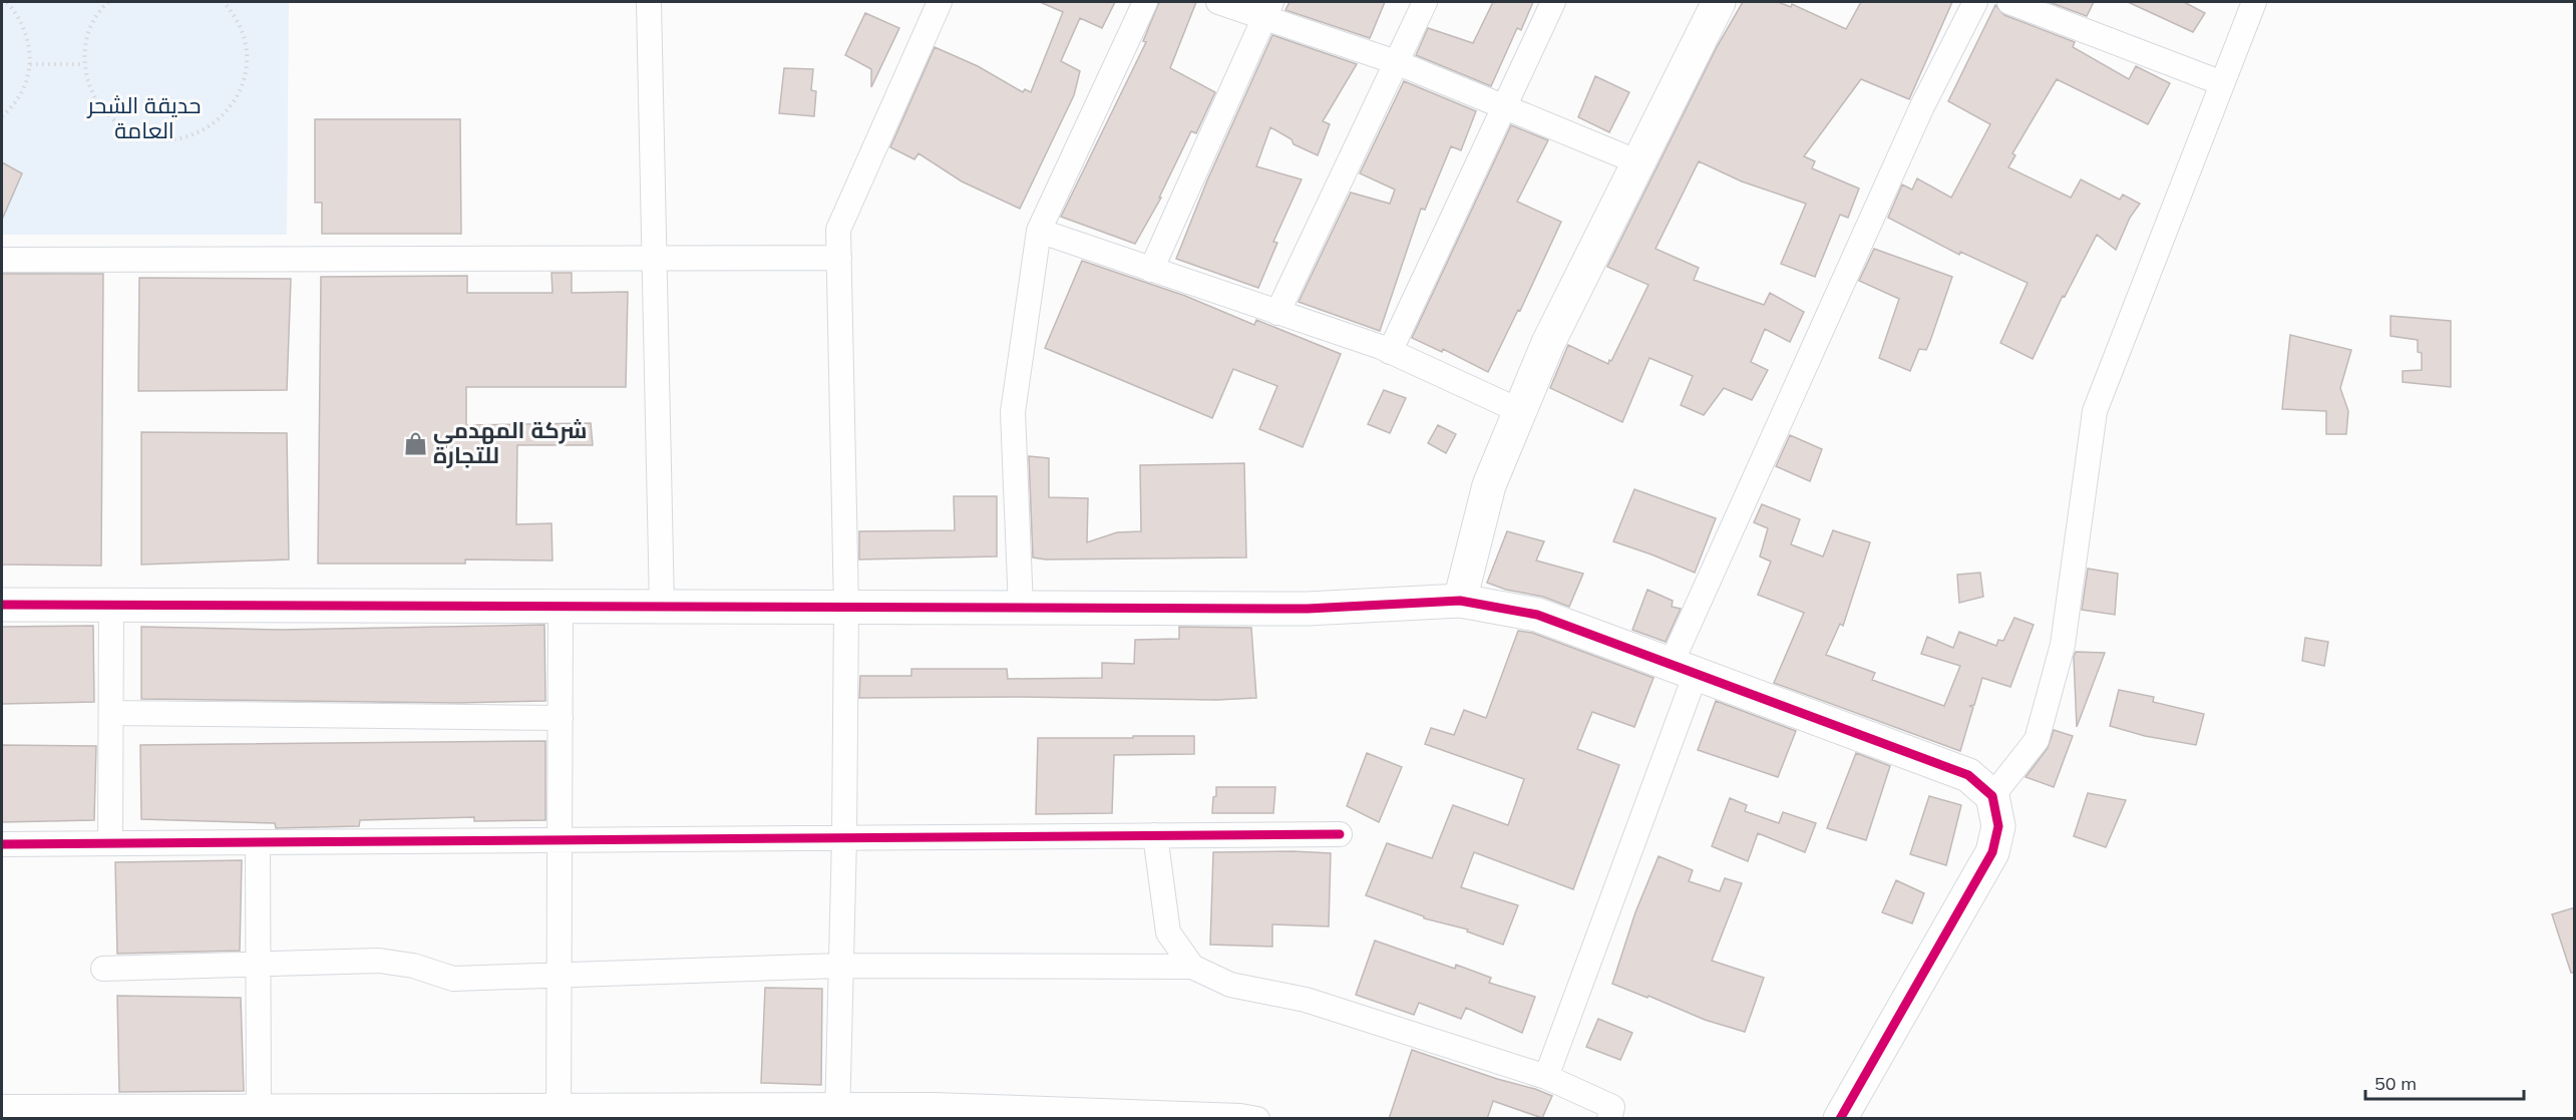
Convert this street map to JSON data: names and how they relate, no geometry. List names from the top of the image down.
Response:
{
  "parks": ["حديقة الشحر العامة"],
  "places": {
    "shop": ["شركة المهدمي للتجارة"]
  },
  "scale_bar": "50 m"
}
